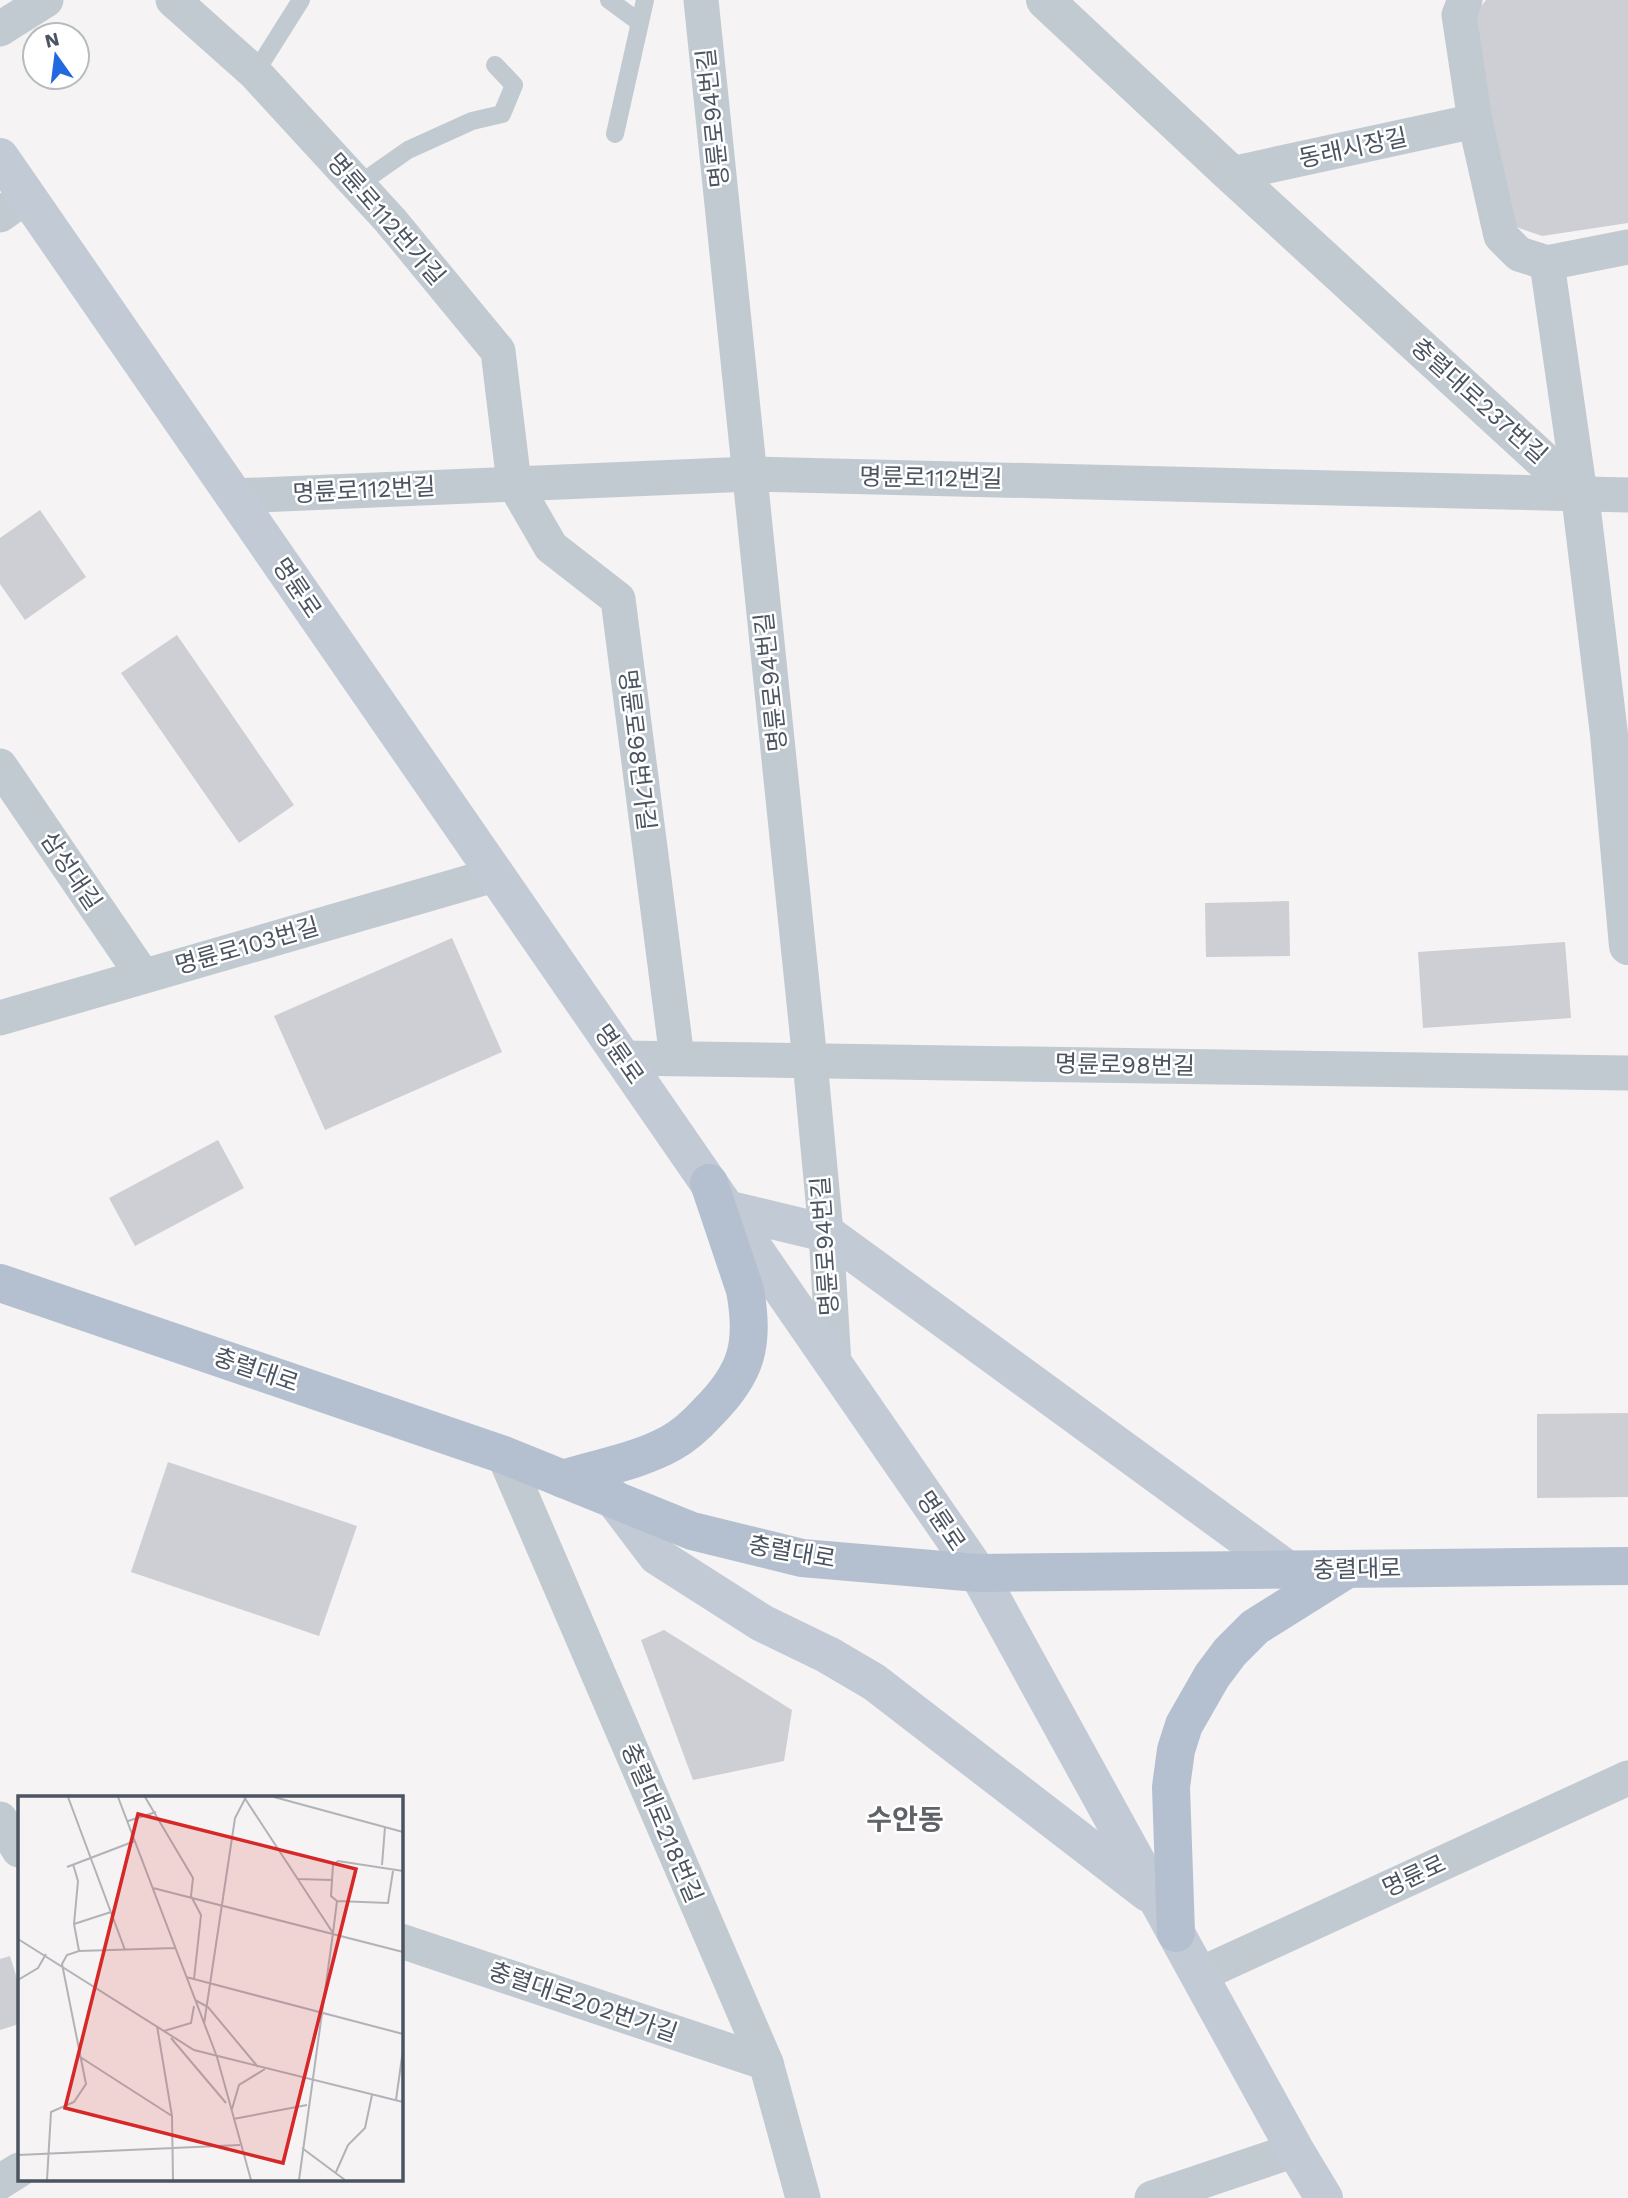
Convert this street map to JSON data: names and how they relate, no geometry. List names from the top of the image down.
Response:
{
  "streets": {
    "main road": ["명륜로", "충렬대로"],
    "street": [
      "명륜로94번길",
      "동래시장길",
      "명륜로112번가길",
      "충렬대로237번길",
      "명륜로112번길",
      "명륜로98번가길",
      "삼성대길",
      "명륜로103번길",
      "명륜로98번길",
      "충렬대로218번길",
      "충렬대로202번가길"
    ]
  },
  "crossings": [
    ["명륜로94번길", "명륜로112번길"],
    ["명륜로94번길", "명륜로"],
    ["명륜로94번길", "명륜로98번길"],
    ["동래시장길", "충렬대로237번길"],
    ["명륜로112번가길", "명륜로112번길"],
    ["명륜로112번가길", "명륜로98번가길"],
    ["충렬대로237번길", "명륜로112번길"],
    ["명륜로112번길", "명륜로"],
    ["명륜로112번길", "명륜로98번가길"],
    ["명륜로", "명륜로103번길"],
    ["명륜로", "명륜로98번길"],
    ["명륜로", "충렬대로"],
    ["명륜로98번가길", "명륜로98번길"],
    ["삼성대길", "명륜로103번길"],
    ["충렬대로", "충렬대로218번길"],
    ["충렬대로218번길", "충렬대로202번가길"]
  ],
  "districts": ["수안동"],
  "north": "top"
}
